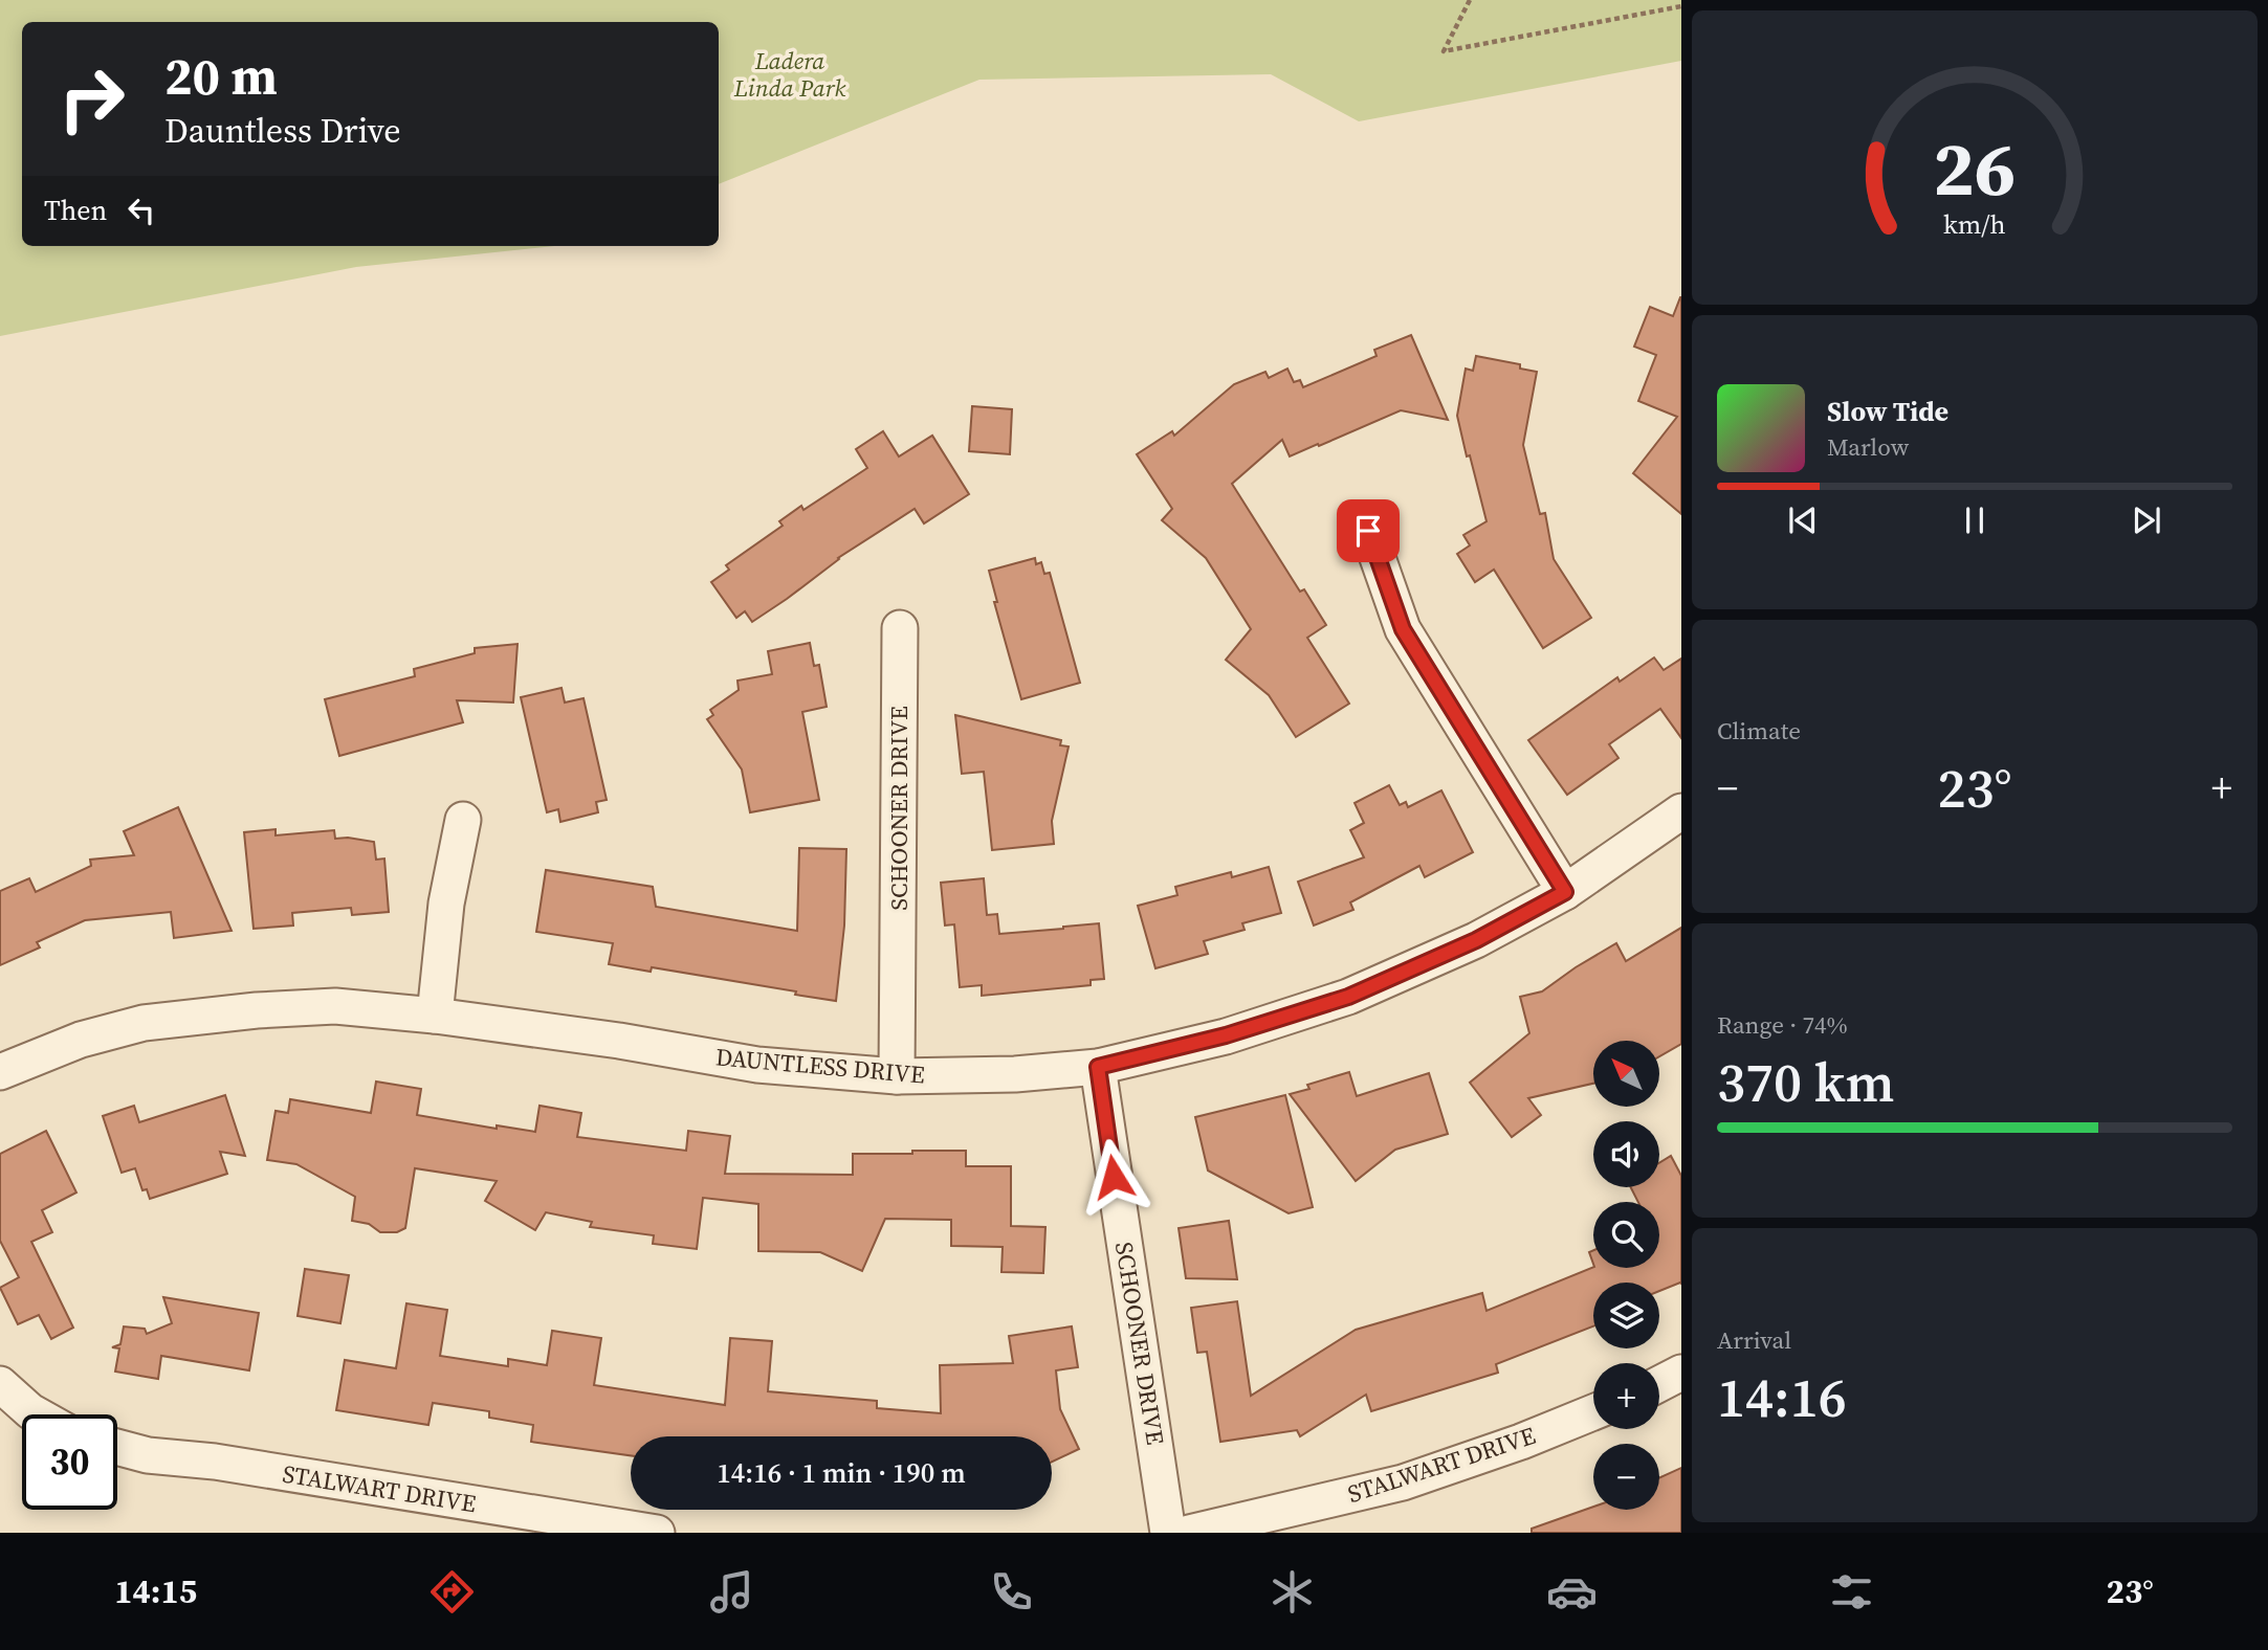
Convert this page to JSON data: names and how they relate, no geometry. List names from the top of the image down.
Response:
{
  "streets": {
    "street": ["SCHOONER DRIVE", "DAUNTLESS DRIVE", "STALWART DRIVE"]
  },
  "crossings": [
    ["SCHOONER DRIVE", "DAUNTLESS DRIVE"]
  ],
  "parks": ["Ladera Linda Park"],
  "north": "top left",
  "page": {
    "turn": ["20 m", "Dauntless Drive"],
    "then": "Then",
    "song": ["Slow Tide", "Marlow"],
    "tile": [
      "Climate",
      ["Range · 74%", "370 km"],
      ["Arrival", "14:16"]
    ],
    "heat": ["−", "23°", "+"],
    "map_buttons": ["+", "−"],
    "limit": "30",
    "trip": "14:16 · 1 min · 190 m",
    "tabs": ["14:15", "23°"],
    "gauge": ["26", "km/h"]
  }
}
